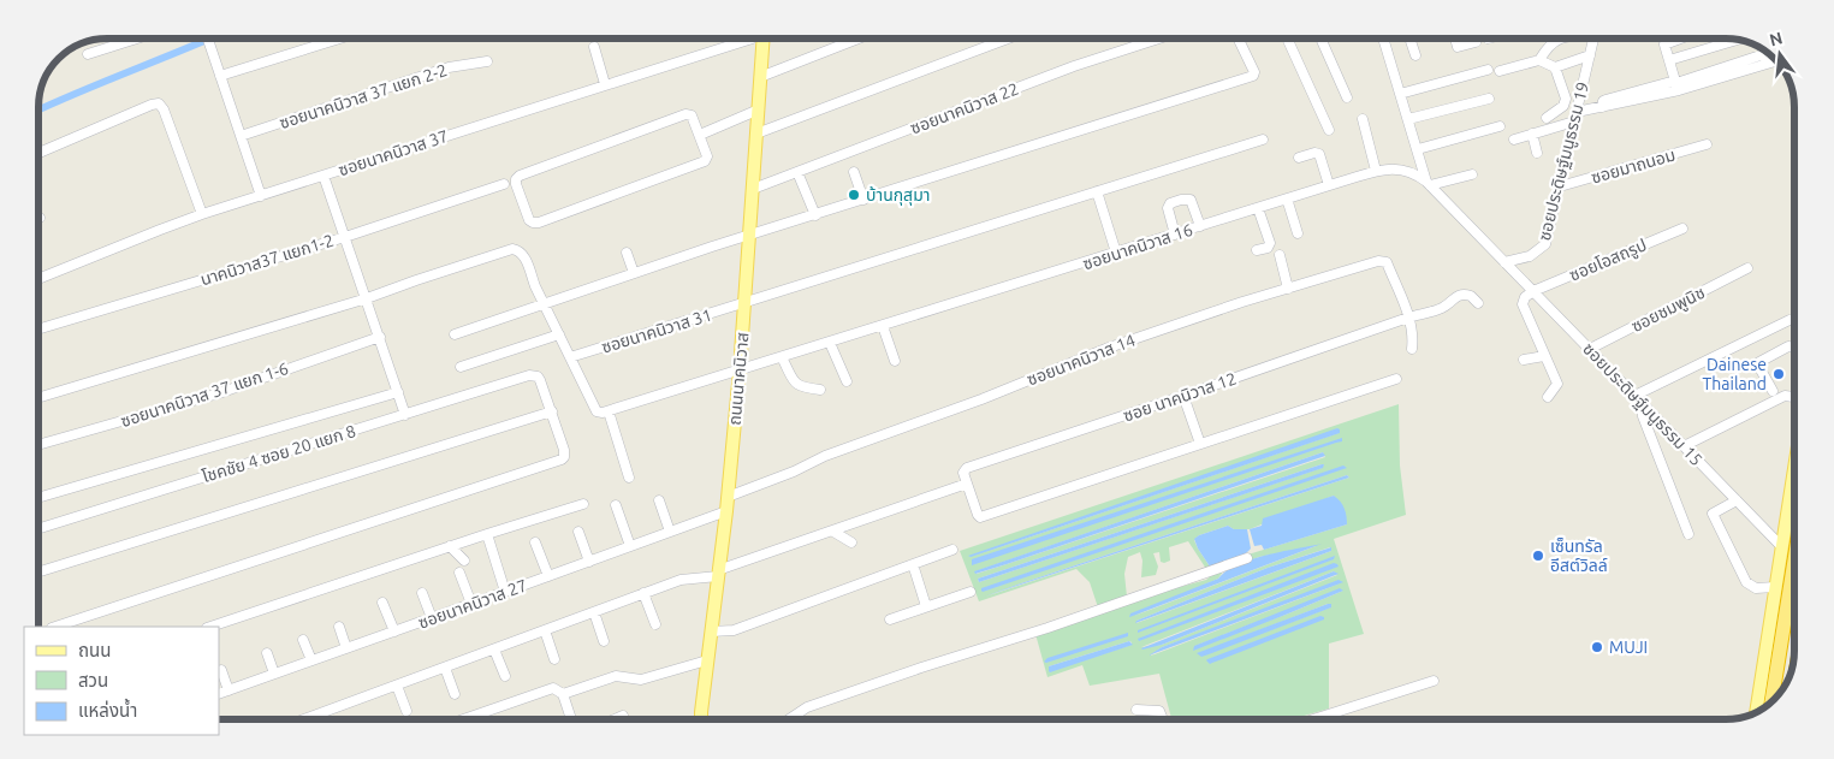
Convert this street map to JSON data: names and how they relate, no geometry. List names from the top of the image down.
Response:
{
  "streets": {
    "main road": ["ถนนนาคนิวาส"],
    "street": [
      "ซอยนาคนิวาส 37 แยก 2-2",
      "ซอยนาคนิวาส 22",
      "ซอยนาคนิวาส 37",
      "ซอยประดิษฐ์มนูธรรม 19",
      "ซอยมาถนอม",
      "ซอยนาคนิวาส 16",
      "นาคนิวาส37 แยก1-2",
      "ซอยโอสถรูป",
      "ซอยชมพูนิช",
      "ซอยนาคนิวาส 31",
      "ซอยนาคนิวาส 14",
      "ซอยนาคนิวาส 37 แยก 1-6",
      "ซอย นาคนิวาส 12",
      "ซอยประดิษฐ์มนูธรรม 15",
      "โชคชัย 4 ซอย 20 แยก 8",
      "ซอยนาคนิวาส 27"
    ]
  },
  "crossings": [
    ["ซอยนาคนิวาส 22", "ถนนนาคนิวาส"],
    ["ซอยประดิษฐ์มนูธรรม 19", "ซอยมาถนอม"],
    ["ซอยประดิษฐ์มนูธรรม 19", "ซอยนาคนิวาส 16"],
    ["ซอยประดิษฐ์มนูธรรม 19", "ซอยประดิษฐ์มนูธรรม 15"],
    ["ซอยนาคนิวาส 16", "ถนนนาคนิวาส"],
    ["ซอยนาคนิวาส 16", "ซอยประดิษฐ์มนูธรรม 15"],
    ["ซอยโอสถรูป", "ซอยประดิษฐ์มนูธรรม 15"],
    ["ซอยชมพูนิช", "ซอยประดิษฐ์มนูธรรม 15"],
    ["ซอยนาคนิวาส 31", "ถนนนาคนิวาส"],
    ["ซอยนาคนิวาส 14", "ถนนนาคนิวาส"],
    ["ซอยนาคนิวาส 14", "ซอย นาคนิวาส 12"],
    ["ถนนนาคนิวาส", "ซอยนาคนิวาส 27"]
  ],
  "places": [
    "บ้านกุสุมา",
    "Dainese Thailand",
    "เซ็นทรัล อีสต์วิลล์",
    "MUJI"
  ],
  "legend": ["ถนน", "สวน", "แหล่งน้ำ"],
  "north": "top"
}
